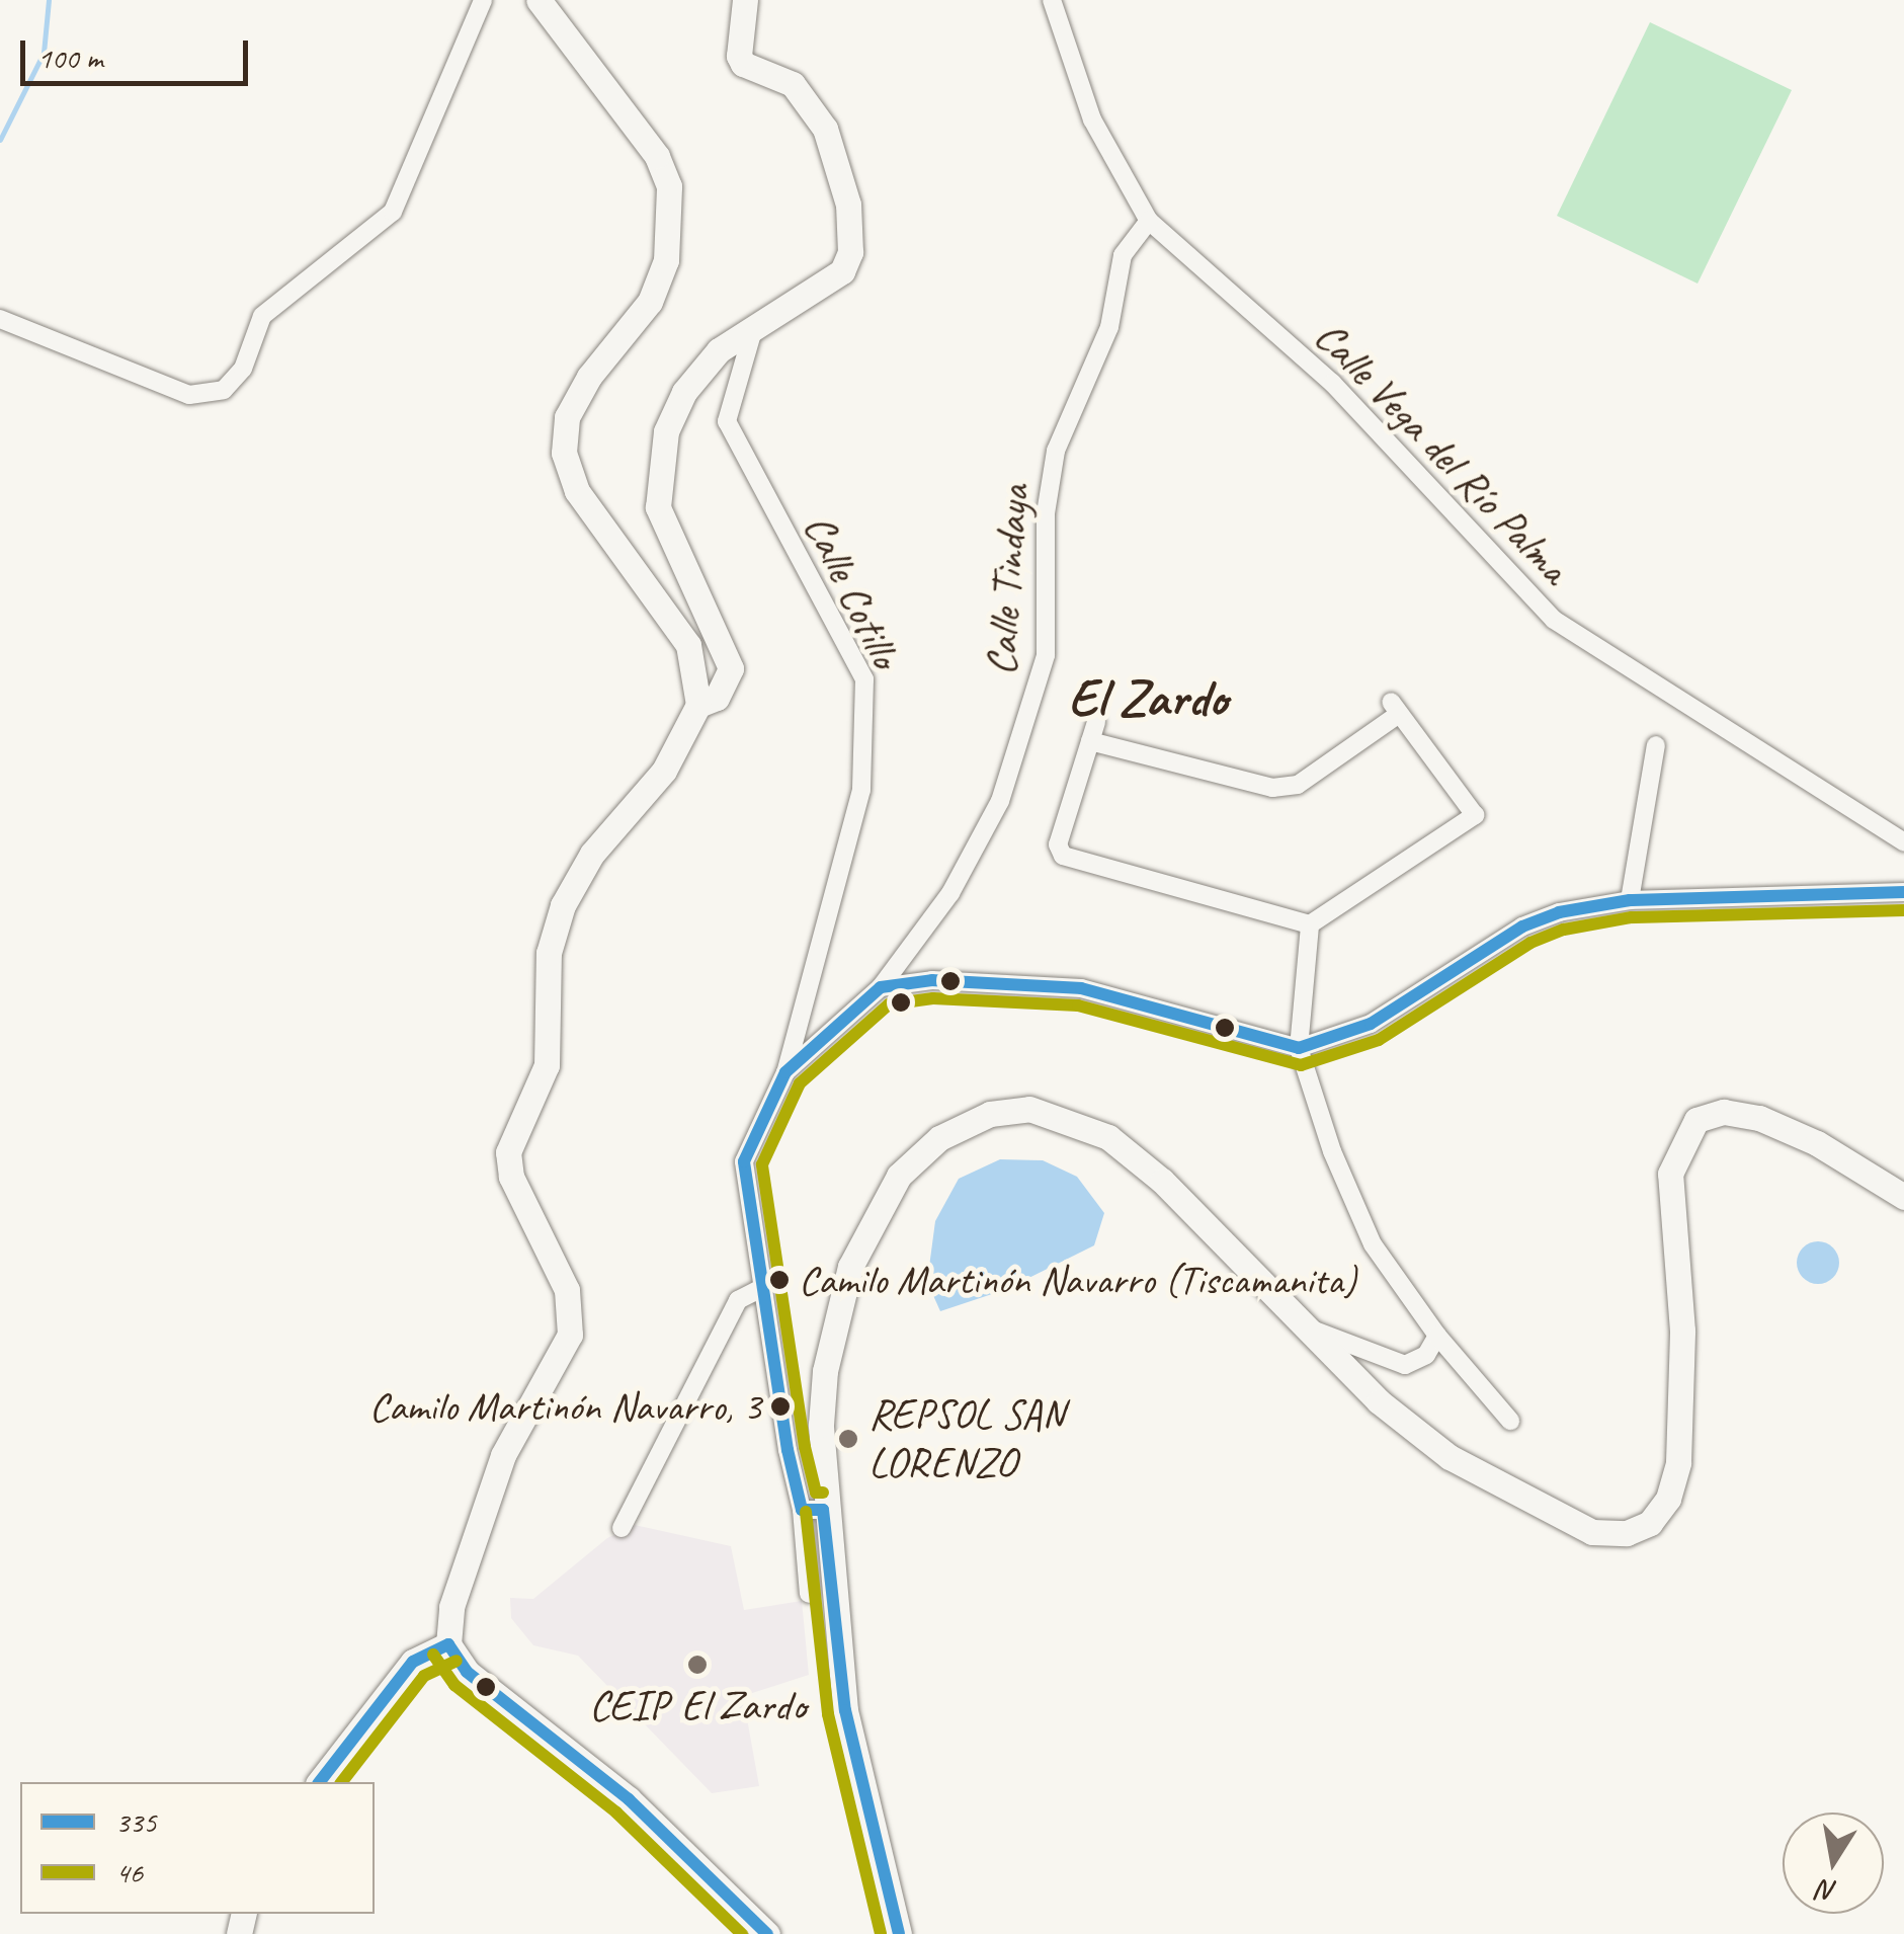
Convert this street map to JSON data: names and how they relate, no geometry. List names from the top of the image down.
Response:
{
  "streets": {
    "street": ["Calle Vega del Río Palma", "Calle Tindaya", "Calle Cotillo"]
  },
  "crossings": [
    ["Calle Vega del Río Palma", "Calle Tindaya"],
    ["Calle Tindaya", "Calle Cotillo"]
  ],
  "districts": ["El Zardo"],
  "places": [
    "Camilo Martinón Navarro (Tiscamanita)",
    "Camilo Martinón Navarro, 3",
    "REPSOL SAN LORENZO",
    "CEIP El Zardo"
  ],
  "lines": ["transit line 335", "transit line 46"],
  "legend": ["335", "46"],
  "scale_bar": "100 m",
  "north": "bottom"
}
